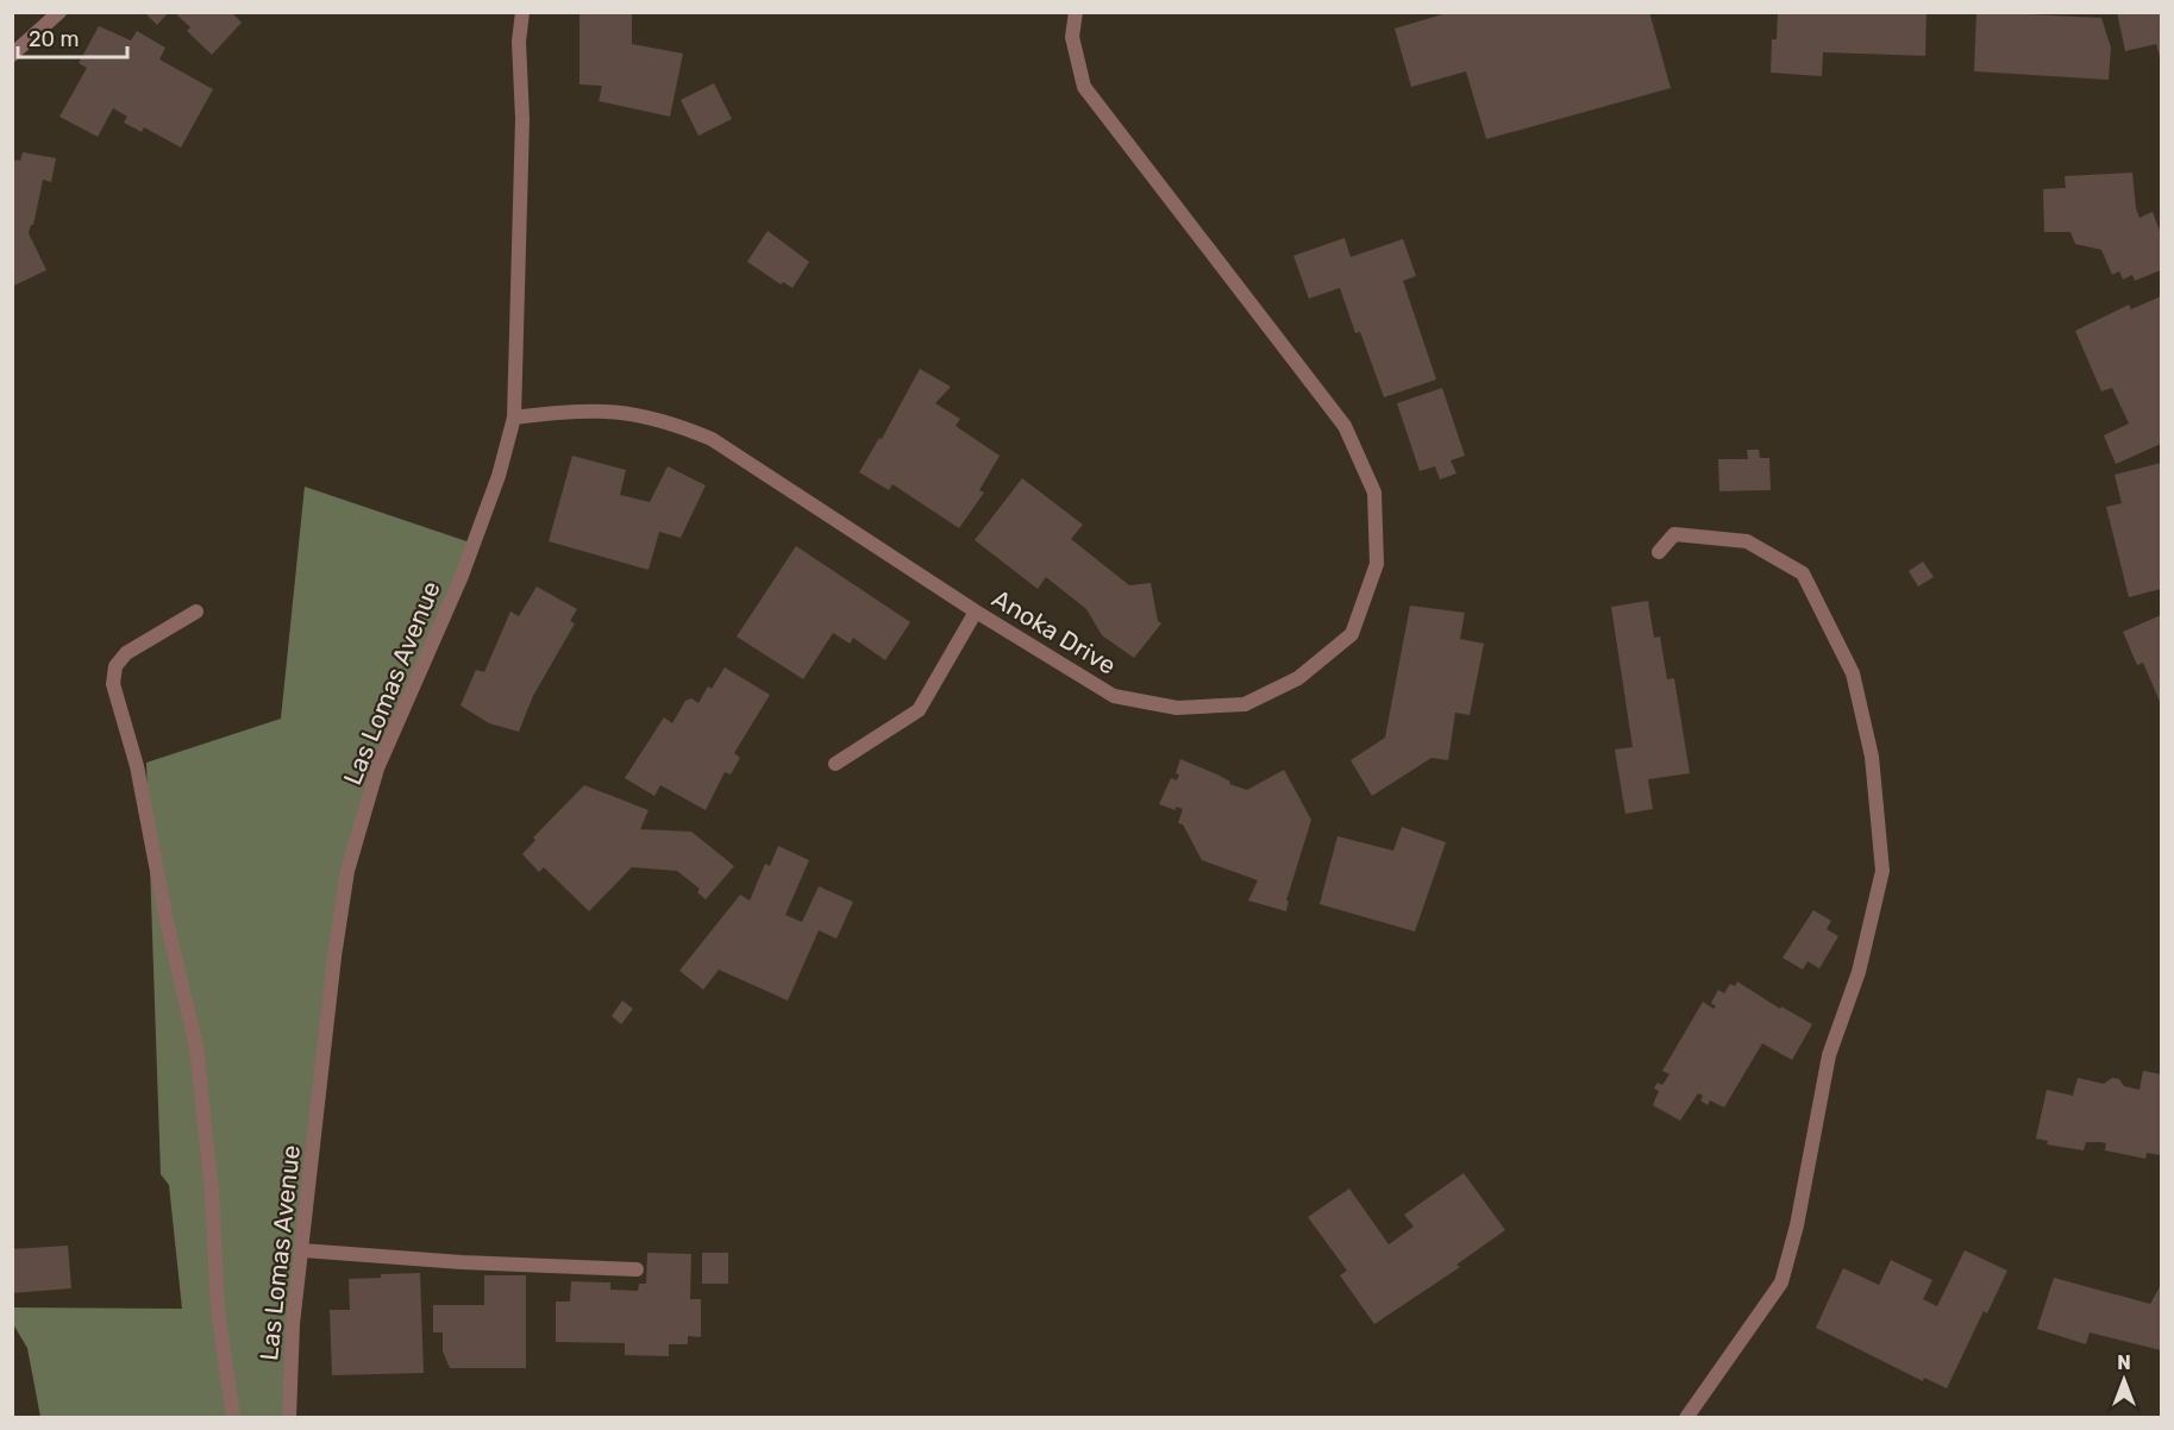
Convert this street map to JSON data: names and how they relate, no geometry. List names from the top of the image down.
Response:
{
  "streets": {
    "street": ["Anoka Drive", "Las Lomas Avenue"]
  },
  "crossings": [
    ["Anoka Drive", "Las Lomas Avenue"]
  ],
  "scale_bar": "20 m",
  "north": "top"
}
